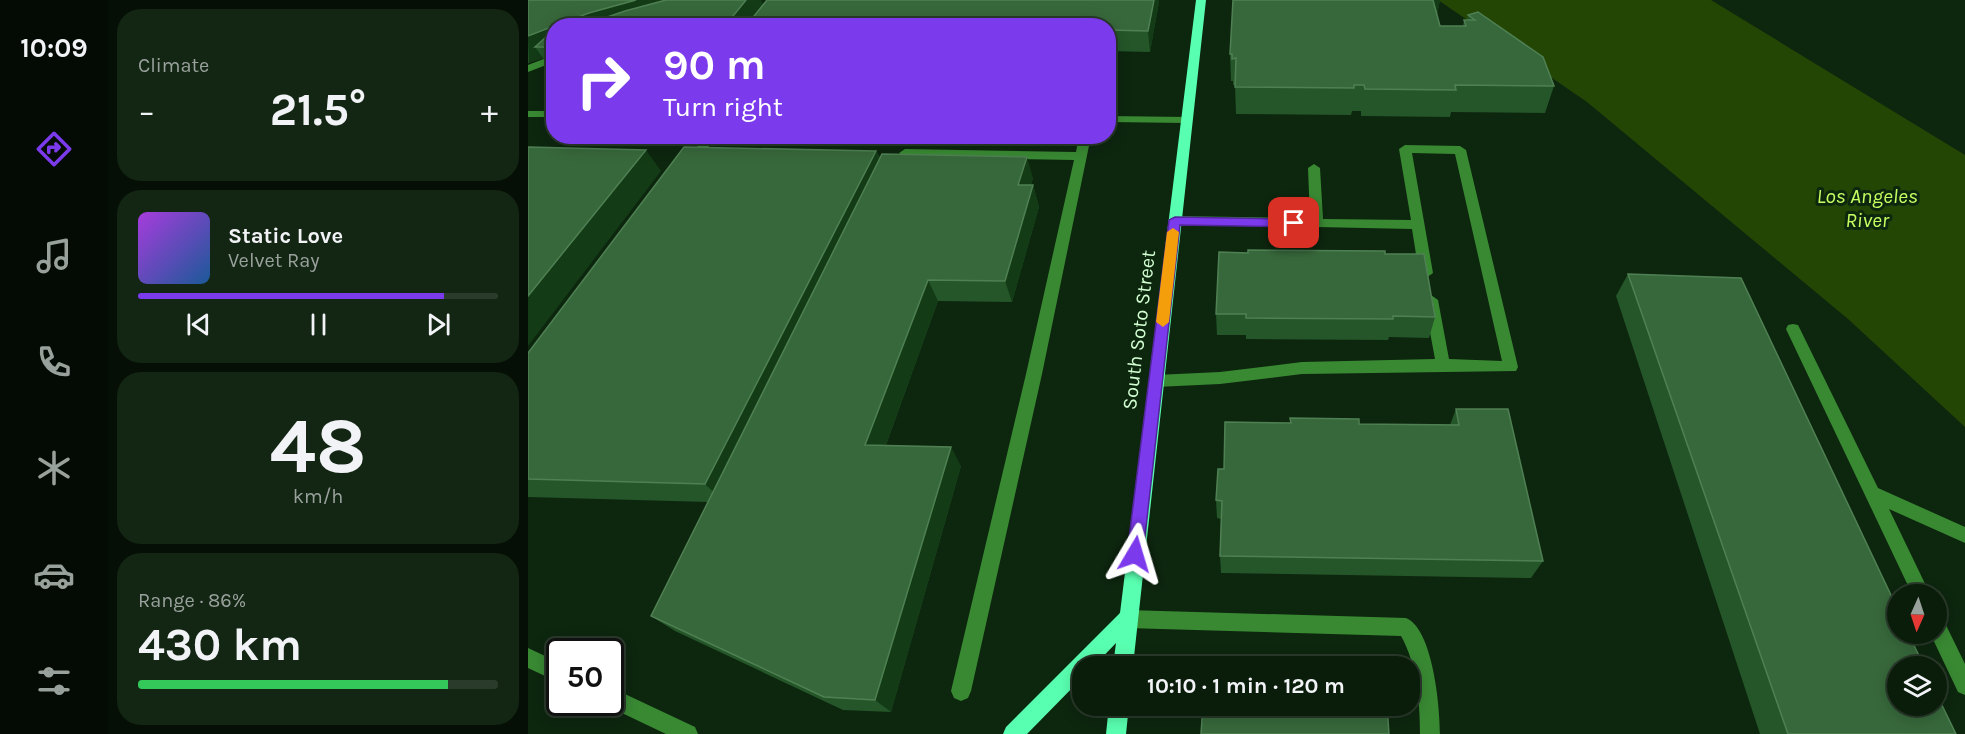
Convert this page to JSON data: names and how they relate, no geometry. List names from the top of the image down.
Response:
{
  "streets": {
    "main road": ["South Soto Street"]
  },
  "water": ["Los Angeles River"],
  "north": "bottom",
  "page": {
    "tabs": "10:09",
    "tile": [
      "Climate",
      ["48", "km/h"],
      ["Range · 86%", "430 km"]
    ],
    "turn": ["90 m", "Turn right"],
    "heat": ["−", "21.5°", "+"],
    "song": ["Static Love", "Velvet Ray"],
    "limit": "50",
    "trip": "10:10 · 1 min · 120 m"
  }
}
